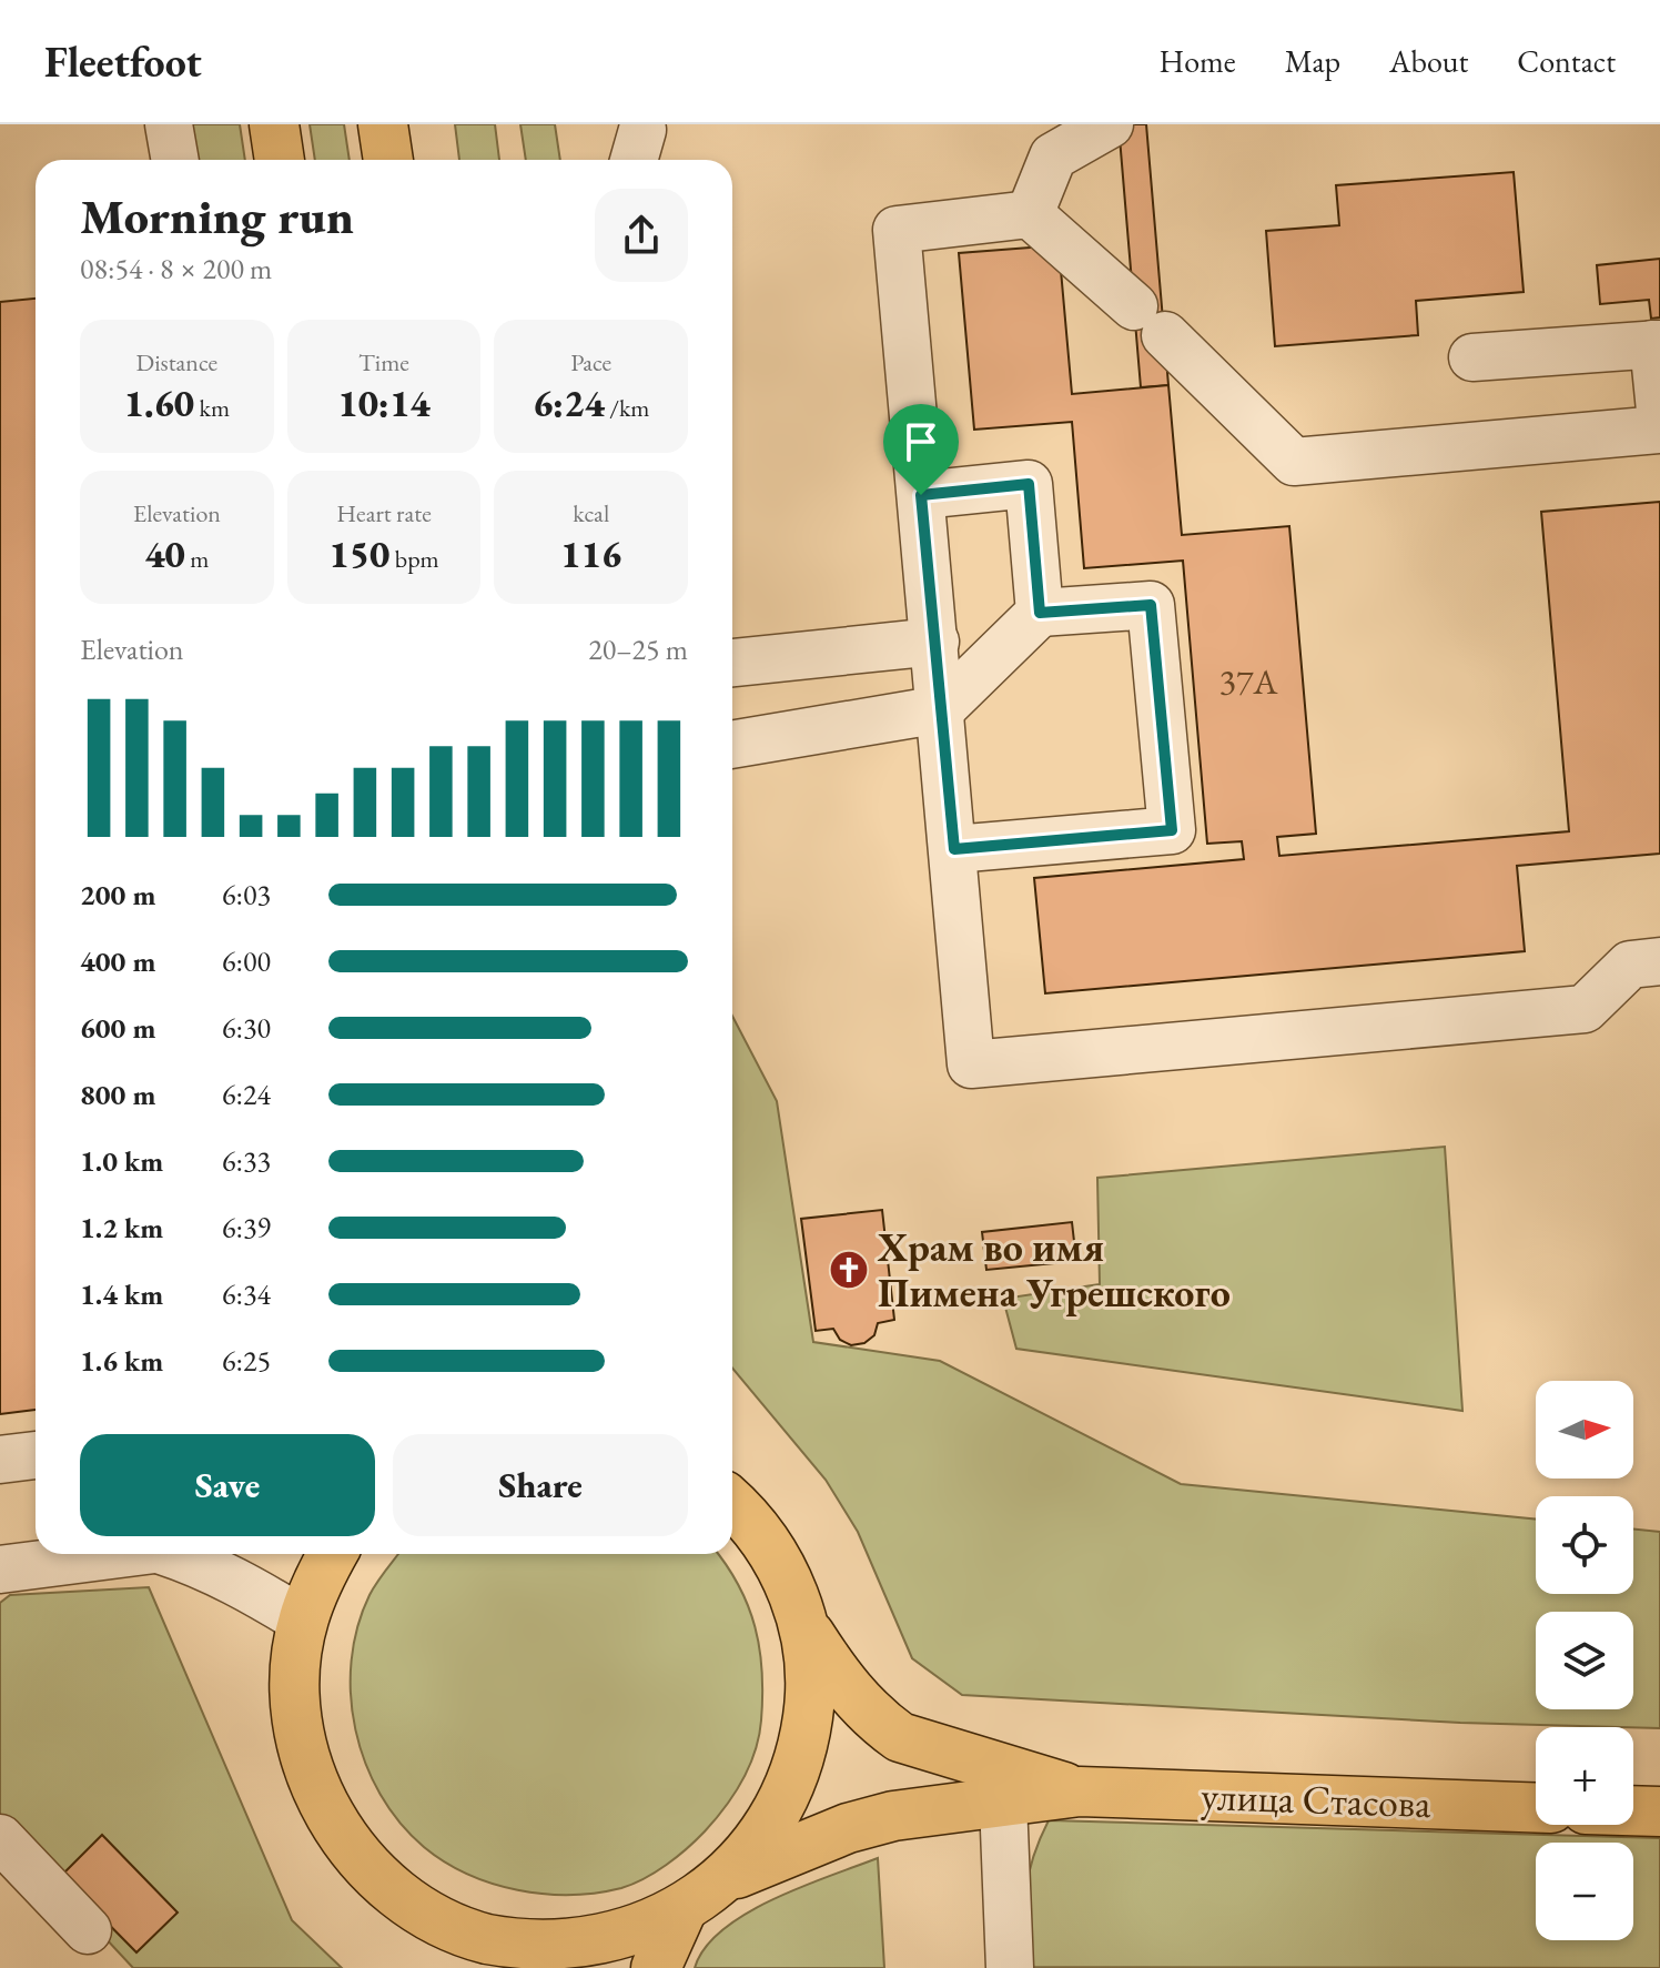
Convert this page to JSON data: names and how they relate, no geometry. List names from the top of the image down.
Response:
{
  "streets": {
    "main road": ["улица Стасова"]
  },
  "places": {
    "church": ["Храм во имя Пимена Угрешского"]
  },
  "house_numbers": ["37А"],
  "north": "right",
  "page": {
    "header": "Fleetfoot",
    "nav": [
      "Home",
      "Map",
      "About",
      "Contact"
    ],
    "heading": ["Morning run", "08:54 · 8 × 200 m"],
    "stats": [
      ["Distance", "1.60 km"],
      ["Time", "10:14"],
      ["Pace", "6:24 /km"],
      ["Elevation", "40 m"],
      ["Heart rate", "150 bpm"],
      ["kcal", "116"]
    ],
    "chart": ["Elevation", "20–25 m"],
    "list": [
      {
        "name": "200 m",
        "note": "6:03"
      },
      {
        "name": "400 m",
        "note": "6:00"
      },
      {
        "name": "600 m",
        "note": "6:30"
      },
      {
        "name": "800 m",
        "note": "6:24"
      },
      {
        "name": "1.0 km",
        "note": "6:33"
      },
      {
        "name": "1.2 km",
        "note": "6:39"
      },
      {
        "name": "1.4 km",
        "note": "6:34"
      },
      {
        "name": "1.6 km",
        "note": "6:25"
      }
    ],
    "map_buttons": ["+", "−"],
    "buttons": ["Save", "Share"]
  }
}
